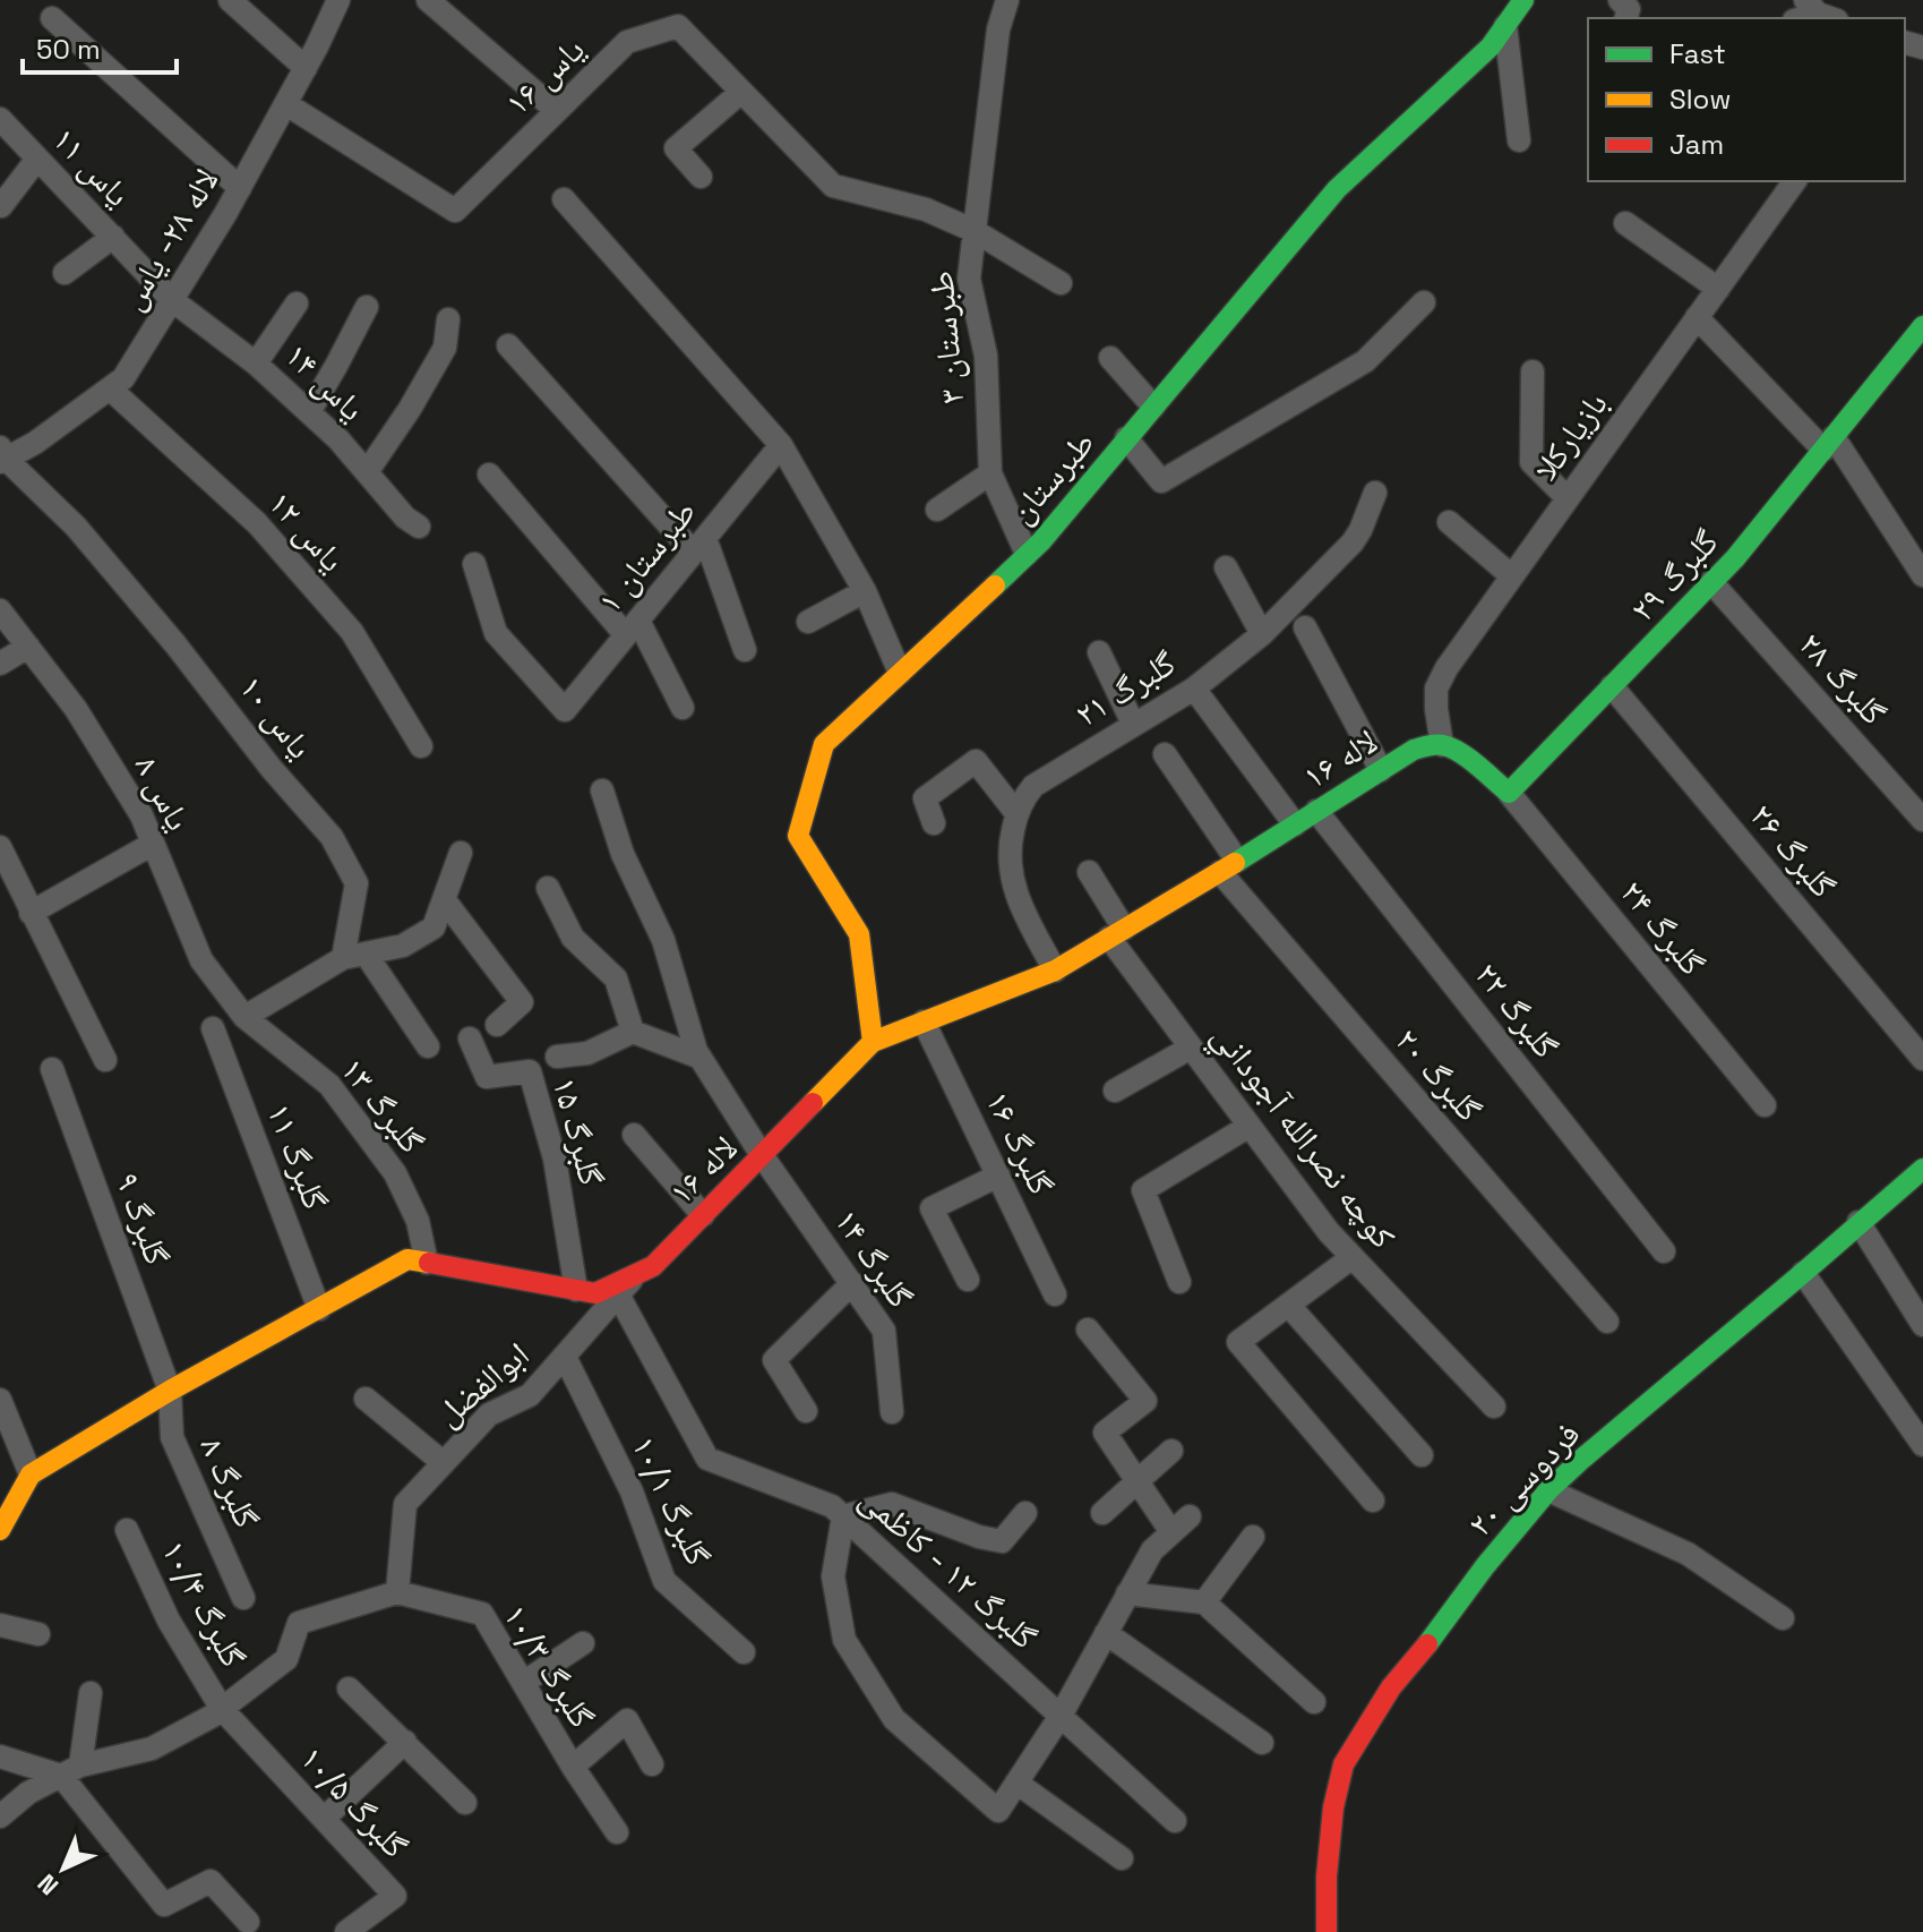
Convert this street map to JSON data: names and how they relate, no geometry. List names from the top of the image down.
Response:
{
  "streets": {
    "street": [
      "یاس ۱۶",
      "یاس ۱۱",
      "لاله ۲۸- یاس",
      "طبرستان ۳",
      "یاس ۱۴",
      "بازیارکلا",
      "طبرستان",
      "یاس ۱۲",
      "طبرستان ۱",
      "گلبرگ ۲۹",
      "گلبرگ ۲۸",
      "گلبرگ ۲۱",
      "یاس ۱۰",
      "لاله ۱۶",
      "یاس ۸",
      "گلبرگ ۲۶",
      "گلبرگ ۲۴",
      "گلبرگ ۲۲",
      "گلبرگ ۲۰",
      "گلبرگ ۱۳",
      "گلبرگ ۱۵",
      "كوچه نصرالله آجوداني",
      "گلبرگ ۱۶",
      "گلبرگ ۱۱",
      "گلبرگ ۹",
      "گلبرگ ۱۴",
      "ابوالفضل",
      "فردوسی ۲۰",
      "گلبرگ ۸",
      "گلبرگ ۱۰/۱",
      "گلبرگ ۱۲ - کاظمی",
      "گلبرگ ۱۰/۴",
      "گلبرگ ۱۰/۳",
      "گلبرگ ۱۰/۵"
    ]
  },
  "crossings": [
    ["یاس ۱۶", "لاله ۲۸- یاس"],
    ["یاس ۱۶", "طبرستان ۳"],
    ["یاس ۱۱", "لاله ۲۸- یاس"],
    ["یاس ۱۱", "یاس ۱۴"],
    ["لاله ۲۸- یاس", "یاس ۱۴"],
    ["لاله ۲۸- یاس", "یاس ۱۲"],
    ["لاله ۲۸- یاس", "یاس ۱۰"],
    ["طبرستان ۳", "طبرستان"],
    ["بازیارکلا", "لاله ۱۶"],
    ["طبرستان", "لاله ۱۶"],
    ["گلبرگ ۲۹", "گلبرگ ۲۸"],
    ["گلبرگ ۲۹", "گلبرگ ۲۶"],
    ["گلبرگ ۲۹", "گلبرگ ۲۴"],
    ["لاله ۱۶", "گلبرگ ۲۲"],
    ["لاله ۱۶", "گلبرگ ۲۰"],
    ["لاله ۱۶", "گلبرگ ۱۳"],
    ["لاله ۱۶", "گلبرگ ۱۵"],
    ["لاله ۱۶", "كوچه نصرالله آجوداني"],
    ["لاله ۱۶", "گلبرگ ۱۶"],
    ["لاله ۱۶", "گلبرگ ۱۱"],
    ["لاله ۱۶", "گلبرگ ۹"],
    ["لاله ۱۶", "گلبرگ ۱۴"],
    ["لاله ۱۶", "ابوالفضل"],
    ["لاله ۱۶", "گلبرگ ۸"],
    ["یاس ۸", "گلبرگ ۱۳"],
    ["گلبرگ ۹", "گلبرگ ۸"],
    ["ابوالفضل", "گلبرگ ۱۰/۱"],
    ["ابوالفضل", "گلبرگ ۱۲ - کاظمی"],
    ["ابوالفضل", "گلبرگ ۱۰/۳"],
    ["گلبرگ ۱۰/۴", "گلبرگ ۱۰/۵"]
  ],
  "legend": ["Fast", "Slow", "Jam"],
  "scale_bar": "50 m",
  "north": "bottom left"
}
